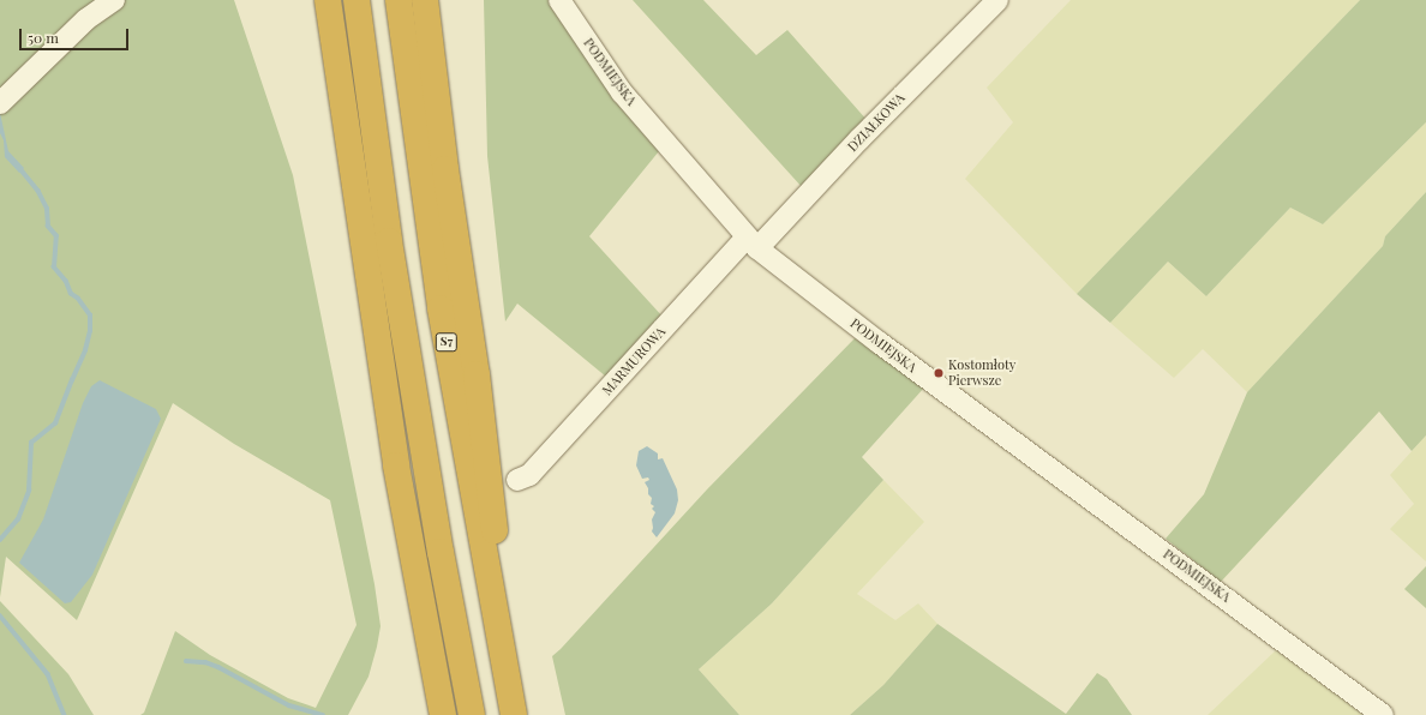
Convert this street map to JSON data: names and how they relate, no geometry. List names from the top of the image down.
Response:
{
  "streets": {
    "highway": ["S7"],
    "street": ["PODMIEJSKA", "DZIAŁKOWA", "MARMUROWA"]
  },
  "crossings": [
    ["PODMIEJSKA", "DZIAŁKOWA"],
    ["PODMIEJSKA", "MARMUROWA"],
    ["DZIAŁKOWA", "MARMUROWA"]
  ],
  "places": ["Kostomłoty Pierwsze"],
  "scale_bar": "50 m"
}
